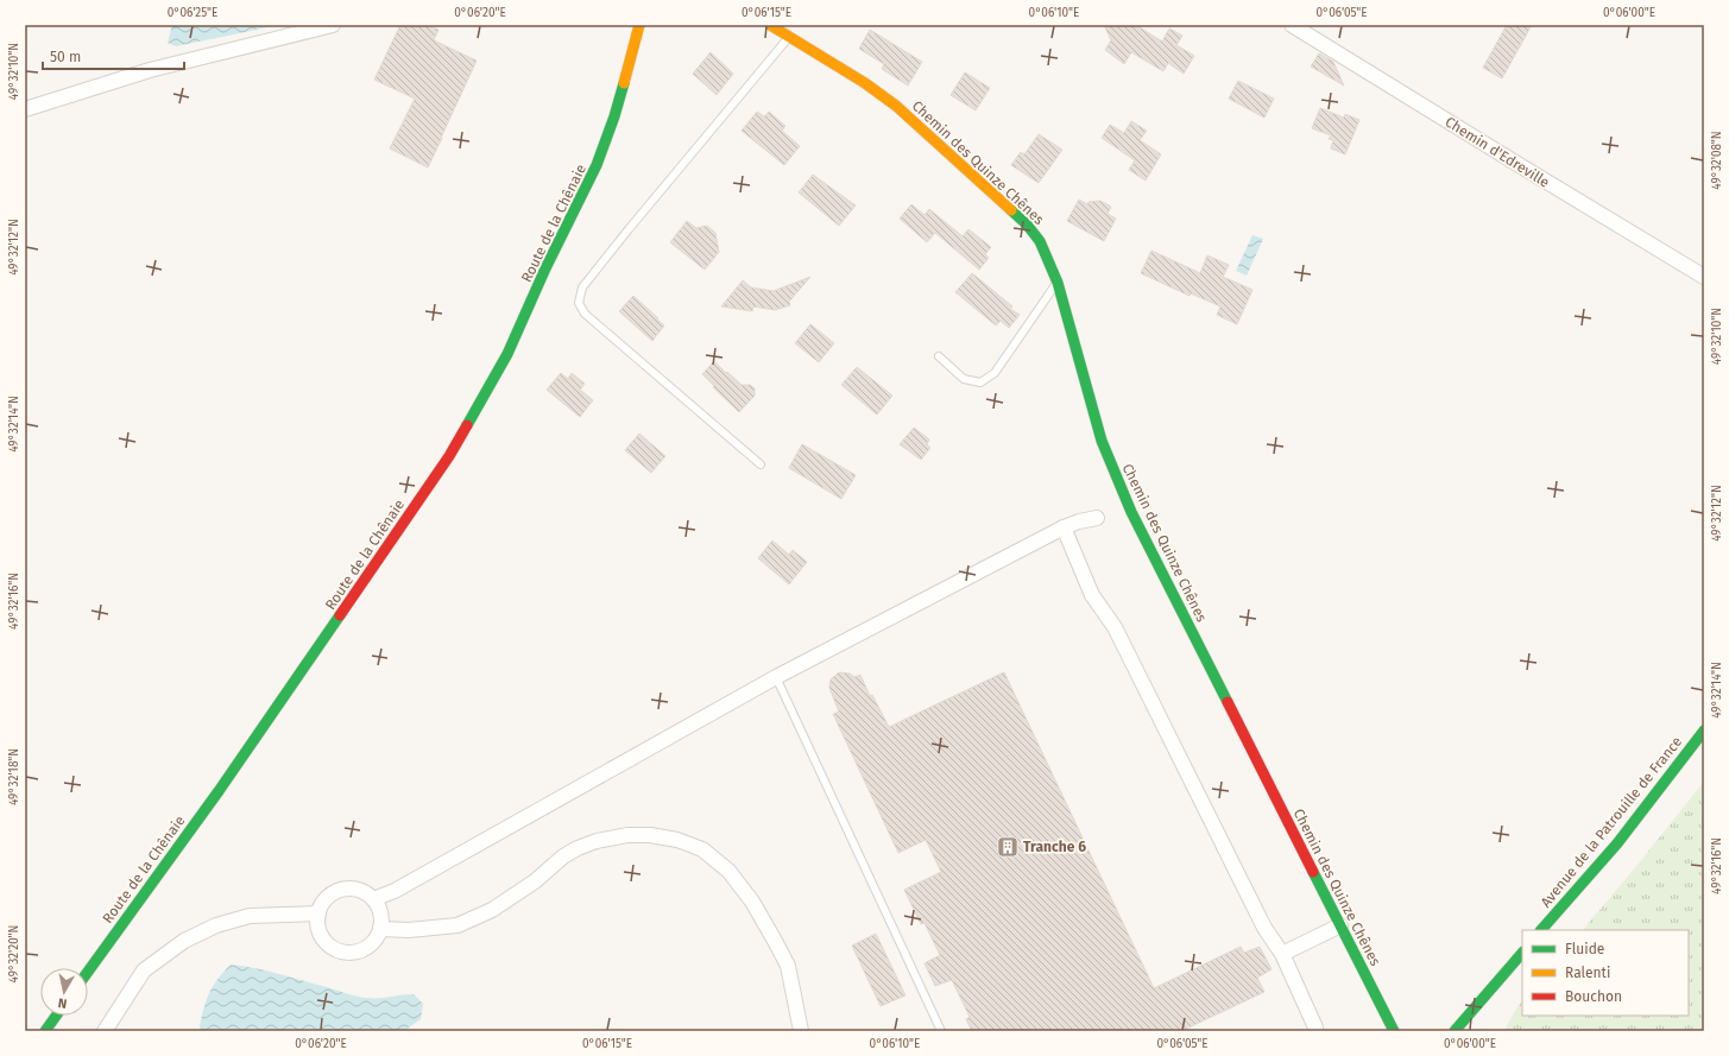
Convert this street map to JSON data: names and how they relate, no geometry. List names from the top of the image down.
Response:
{
  "streets": {
    "street": [
      "Chemin d'Edreville",
      "Chemin des Quinze Chênes",
      "Route de la Chênaie",
      "Avenue de la Patrouille de France"
    ]
  },
  "places": {
    "building": ["Tranche 6"]
  },
  "legend": ["Fluide", "Ralenti", "Bouchon"],
  "scale_bar": "50 m",
  "north": "bottom",
  "coordinates": [
    "0°06'25\"E",
    "0°06'20\"E",
    "0°06'15\"E",
    "0°06'10\"E",
    "0°06'05\"E",
    "0°06'00\"E",
    "49°32'10\"N",
    "49°32'08\"N",
    "49°32'12\"N",
    "49°32'14\"N",
    "49°32'16\"N",
    "49°32'18\"N",
    "49°32'20\"N"
  ]
}
